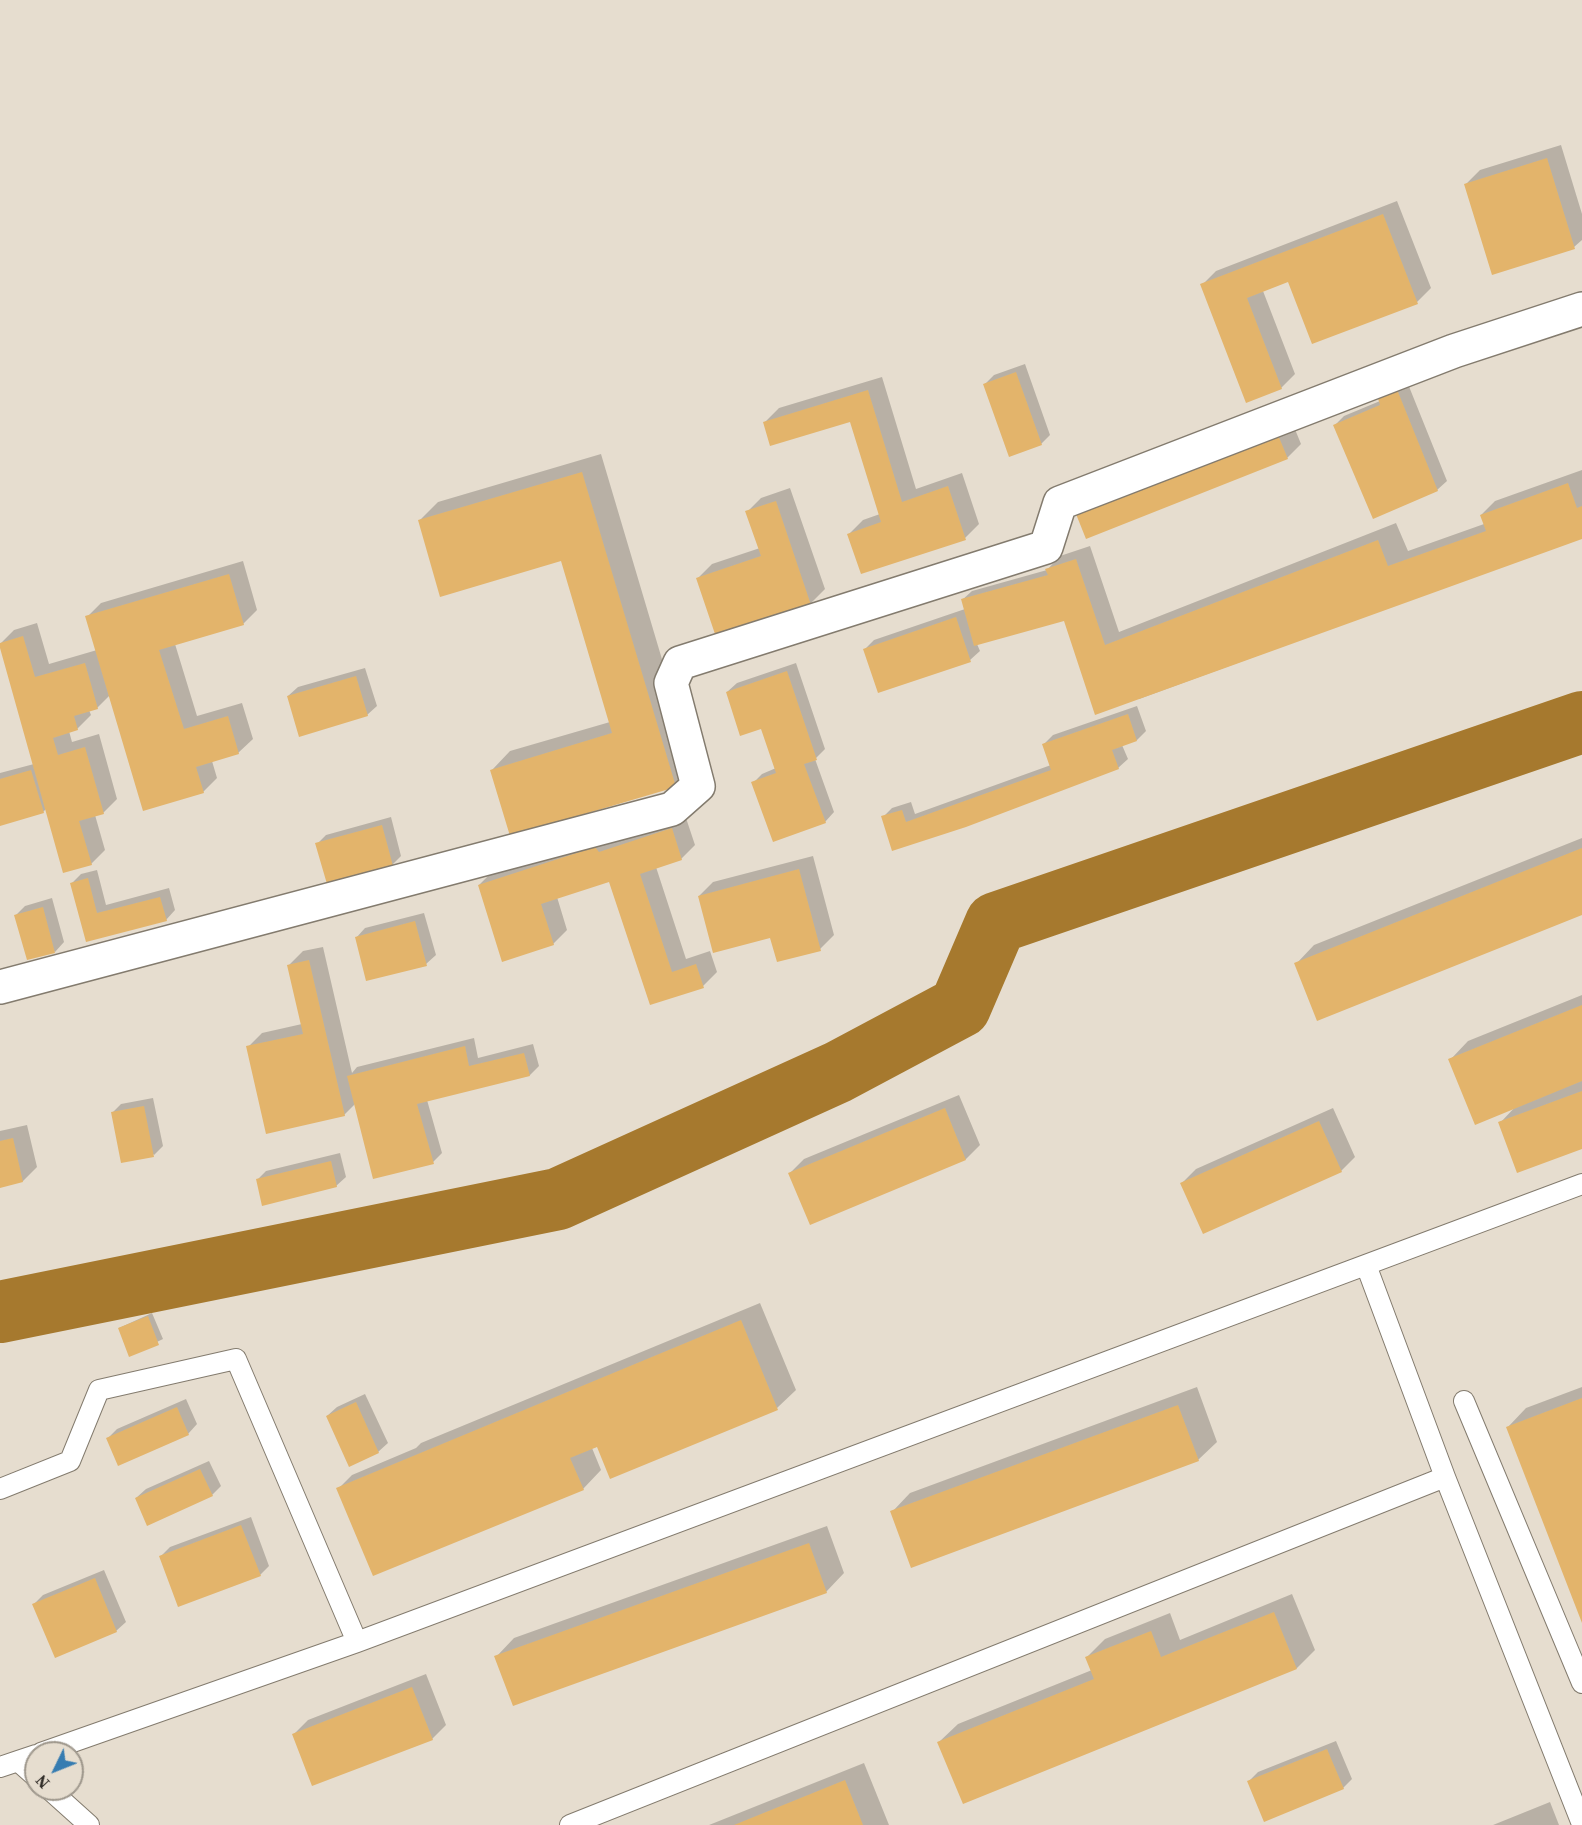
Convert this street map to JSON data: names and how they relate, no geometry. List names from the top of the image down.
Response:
{
  "north": "bottom left"
}
